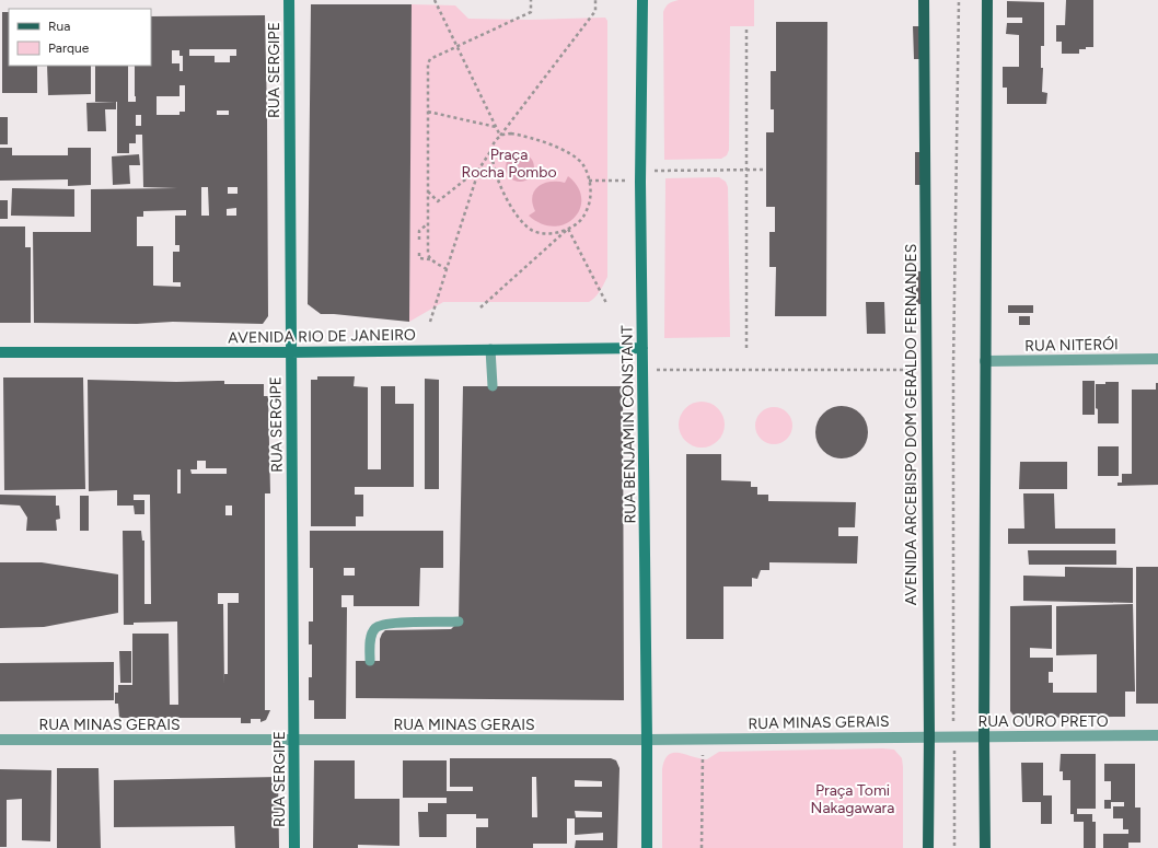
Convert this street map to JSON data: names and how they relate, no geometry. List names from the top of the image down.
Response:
{
  "streets": {
    "main road": ["AVENIDA ARCEBISPO DOM GERALDO FERNANDES"],
    "street": [
      "RUA SERGIPE",
      "AVENIDA RIO DE JANEIRO",
      "RUA NITERÓI",
      "RUA BENJAMIN CONSTANT",
      "RUA OURO PRETO",
      "RUA MINAS GERAIS"
    ]
  },
  "crossings": [
    ["RUA SERGIPE", "AVENIDA RIO DE JANEIRO"],
    ["RUA SERGIPE", "RUA MINAS GERAIS"],
    ["AVENIDA RIO DE JANEIRO", "RUA BENJAMIN CONSTANT"],
    ["RUA BENJAMIN CONSTANT", "RUA MINAS GERAIS"],
    ["AVENIDA ARCEBISPO DOM GERALDO FERNANDES", "RUA OURO PRETO"],
    ["AVENIDA ARCEBISPO DOM GERALDO FERNANDES", "RUA MINAS GERAIS"],
    ["RUA OURO PRETO", "RUA MINAS GERAIS"]
  ],
  "parks": ["Praça Rocha Pombo", "Praça Tomi Nakagawara"],
  "legend": ["Rua", "Parque"]
}
